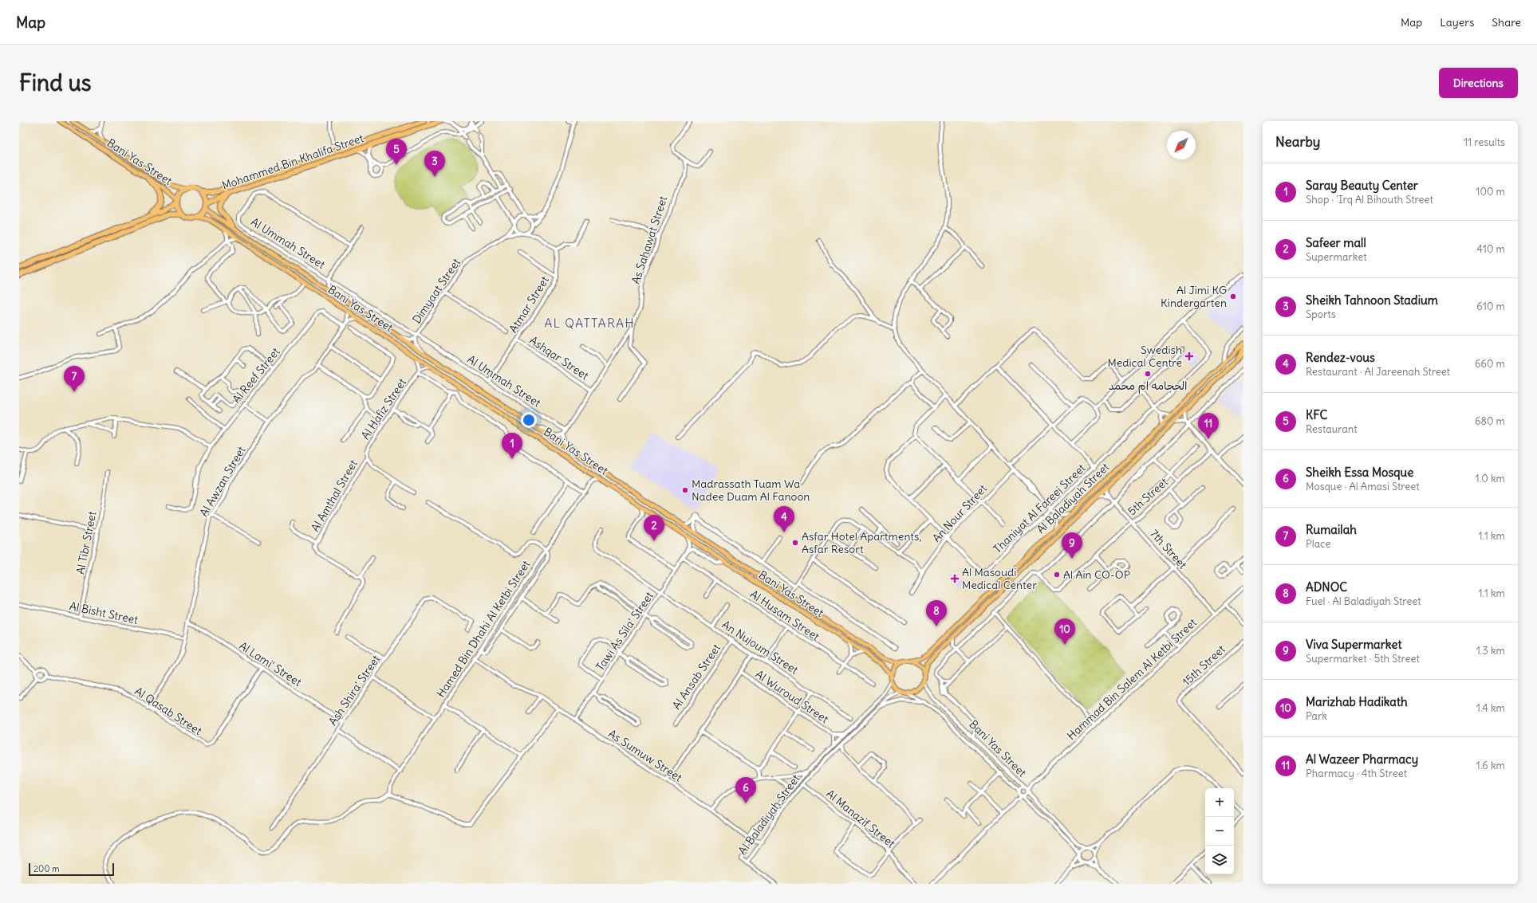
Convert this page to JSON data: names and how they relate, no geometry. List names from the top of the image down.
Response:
{
  "streets": {
    "highway": ["Mohammed Bin Khalifa Street"],
    "main road": ["Bani Yas Street", "Al Baladiyah Street"],
    "street": [
      "As Sahawat Street",
      "Al Ummah Street",
      "Dimyaat Street",
      "Atmar Street",
      "Ashqar Street",
      "Al Reef Street",
      "Al Hafiz Street",
      "Al Awzan Street",
      "Al Amthal Street",
      "5th Street",
      "Thaniyat Al Fareej Street",
      "An Nour Street",
      "Al Tibr Street",
      "7th Street",
      "Al Bisht Street",
      "Al Husam Street",
      "Hamed Bin Dhahi Al Ketbi Street",
      "Tawi As Sila' Street",
      "An Nujoum Street",
      "Al Lami' Street",
      "15th Street",
      "Al Ansab Street",
      "Hammad Bin Salem Al Ketbi Street",
      "Ash Shira' Street",
      "Al Wuroud Street",
      "Al Qasab Street",
      "As Sumuw Street",
      "Al Manazif Street"
    ]
  },
  "crossings": [
    ["Bani Yas Street", "Mohammed Bin Khalifa Street"],
    ["Bani Yas Street", "Dimyaat Street"],
    ["Bani Yas Street", "Al Awzan Street"],
    ["Bani Yas Street", "Al Baladiyah Street"],
    ["Bani Yas Street", "Hammad Bin Salem Al Ketbi Street"],
    ["As Sahawat Street", "Al Ummah Street"],
    ["As Sahawat Street", "Ashqar Street"],
    ["Al Ummah Street", "Dimyaat Street"],
    ["Al Ummah Street", "Atmar Street"],
    ["Atmar Street", "Ashqar Street"],
    ["Al Reef Street", "Al Awzan Street"],
    ["Al Hafiz Street", "Al Amthal Street"],
    ["Al Awzan Street", "Al Bisht Street"],
    ["Al Awzan Street", "Al Lami' Street"],
    ["Al Awzan Street", "Al Qasab Street"],
    ["5th Street", "7th Street"],
    ["Al Baladiyah Street", "Al Wuroud Street"],
    ["Al Baladiyah Street", "As Sumuw Street"],
    ["Al Baladiyah Street", "Al Manazif Street"],
    ["Thaniyat Al Fareej Street", "An Nour Street"],
    ["Al Tibr Street", "Al Bisht Street"],
    ["7th Street", "Hammad Bin Salem Al Ketbi Street"],
    ["Al Husam Street", "Tawi As Sila' Street"],
    ["Hamed Bin Dhahi Al Ketbi Street", "As Sumuw Street"],
    ["Tawi As Sila' Street", "An Nujoum Street"],
    ["Tawi As Sila' Street", "As Sumuw Street"],
    ["An Nujoum Street", "Al Ansab Street"],
    ["Al Lami' Street", "Ash Shira' Street"],
    ["Al Lami' Street", "Al Qasab Street"]
  ],
  "districts": ["AL QATTARAH"],
  "places": {
    "other": [
      "Al Jimi KG Kindergarten",
      "الحجامه ام محمد",
      "Madrassath Tuam Wa Nadee Duam Al Fanoon",
      "Asfar Hotel Apartments, Asfar Resort",
      "Al Ain CO-OP"
    ],
    "health": ["Swedish Medical Centre", "Al Masoudi Medical Center"]
  },
  "scale_bar": "200 m",
  "north": "bottom left",
  "page": {
    "header": "Map",
    "nav": ["Map", "Layers", "Share"],
    "buttons": "Directions",
    "title": "Find us",
    "heading": ["Nearby", "11 results"],
    "pins": [
      "5",
      "3",
      "7",
      "11",
      "1",
      "4",
      "2",
      "9",
      "8",
      "10",
      "6"
    ],
    "list": [
      {
        "mark": "1",
        "name": "Saray Beauty Center",
        "note": "Shop · 'Irq Al Bihouth Street",
        "value": "100 m"
      },
      {
        "mark": "2",
        "name": "Safeer mall",
        "note": "Supermarket",
        "value": "410 m"
      },
      {
        "mark": "3",
        "name": "Sheikh Tahnoon Stadium",
        "note": "Sports",
        "value": "610 m"
      },
      {
        "mark": "4",
        "name": "Rendez-vous",
        "note": "Restaurant · Al Jareenah Street",
        "value": "660 m"
      },
      {
        "mark": "5",
        "name": "KFC",
        "note": "Restaurant",
        "value": "680 m"
      },
      {
        "mark": "6",
        "name": "Sheikh Essa Mosque",
        "note": "Mosque · Al Amasi Street",
        "value": "1.0 km"
      },
      {
        "mark": "7",
        "name": "Rumailah",
        "note": "Place",
        "value": "1.1 km"
      },
      {
        "mark": "8",
        "name": "ADNOC",
        "note": "Fuel · Al Baladiyah Street",
        "value": "1.1 km"
      },
      {
        "mark": "9",
        "name": "Viva Supermarket",
        "note": "Supermarket · 5th Street",
        "value": "1.3 km"
      },
      {
        "mark": "10",
        "name": "Marizhab Hadikath",
        "note": "Park",
        "value": "1.4 km"
      },
      {
        "mark": "11",
        "name": "Al Wazeer Pharmacy",
        "note": "Pharmacy · 4th Street",
        "value": "1.6 km"
      }
    ],
    "map_buttons": ["+", "−"],
    "scale": "200 m"
  }
}
